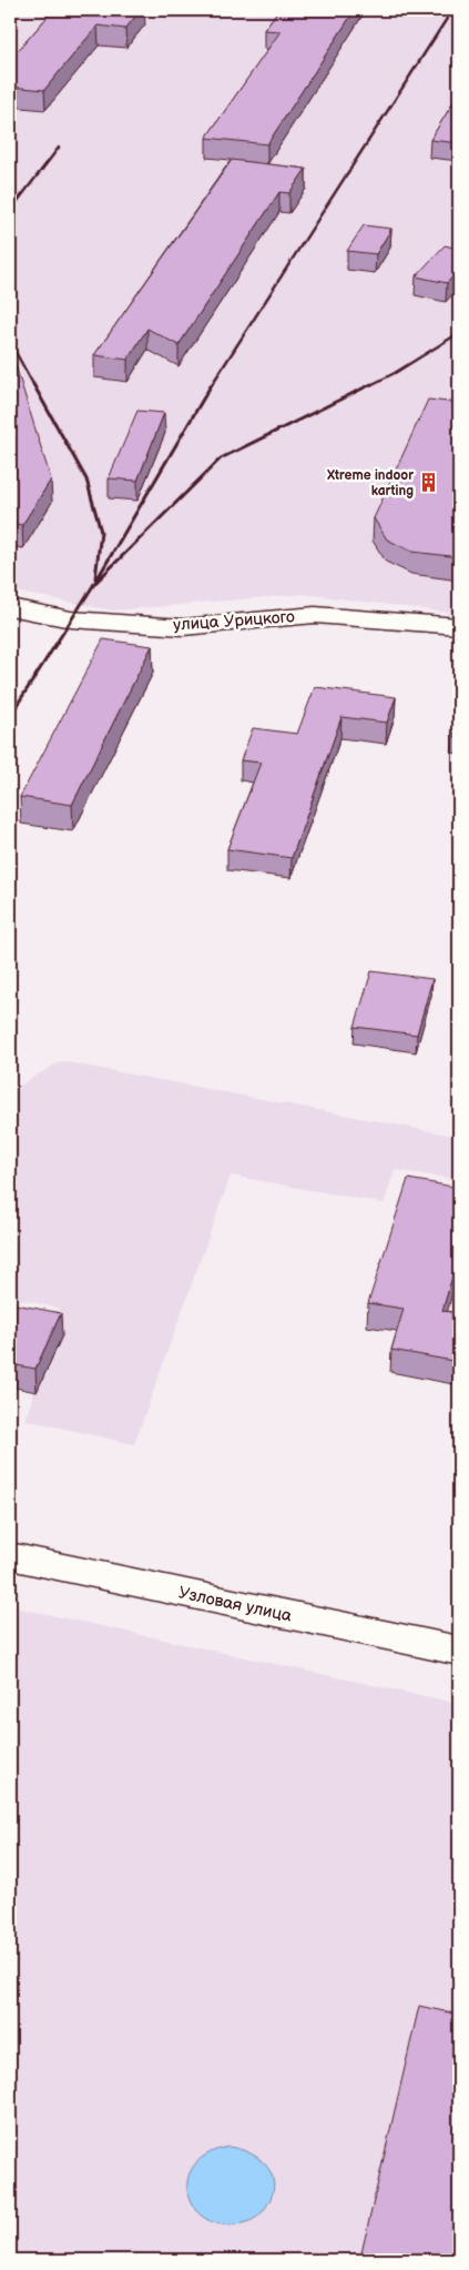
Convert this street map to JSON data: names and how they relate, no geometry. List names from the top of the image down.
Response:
{
  "streets": {
    "street": ["улица Урицкого", "Узловая улица"]
  },
  "places": {
    "building": ["Xtreme indoor karting"]
  }
}
